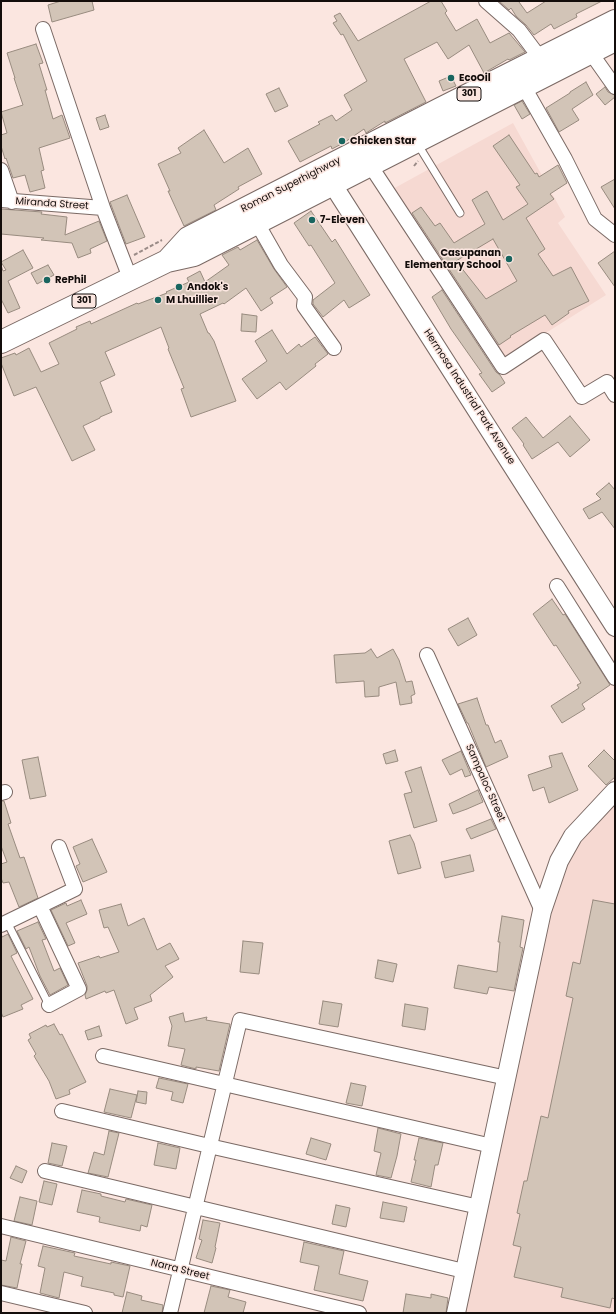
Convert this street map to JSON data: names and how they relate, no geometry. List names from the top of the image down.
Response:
{
  "streets": {
    "main road": ["301", "Roman Superhighway"],
    "street": [
      "Miranda Street",
      "Hermosa Industrial Park Avenue",
      "Sampaloc Street",
      "Narra Street"
    ]
  },
  "crossings": [
    ["Roman Superhighway", "Hermosa Industrial Park Avenue"]
  ],
  "places": [
    "EcoOil",
    "Chicken Star",
    "7-Eleven",
    "Casupanan Elementary School",
    "RePhil",
    "Andok's",
    "M Lhuillier"
  ]
}
